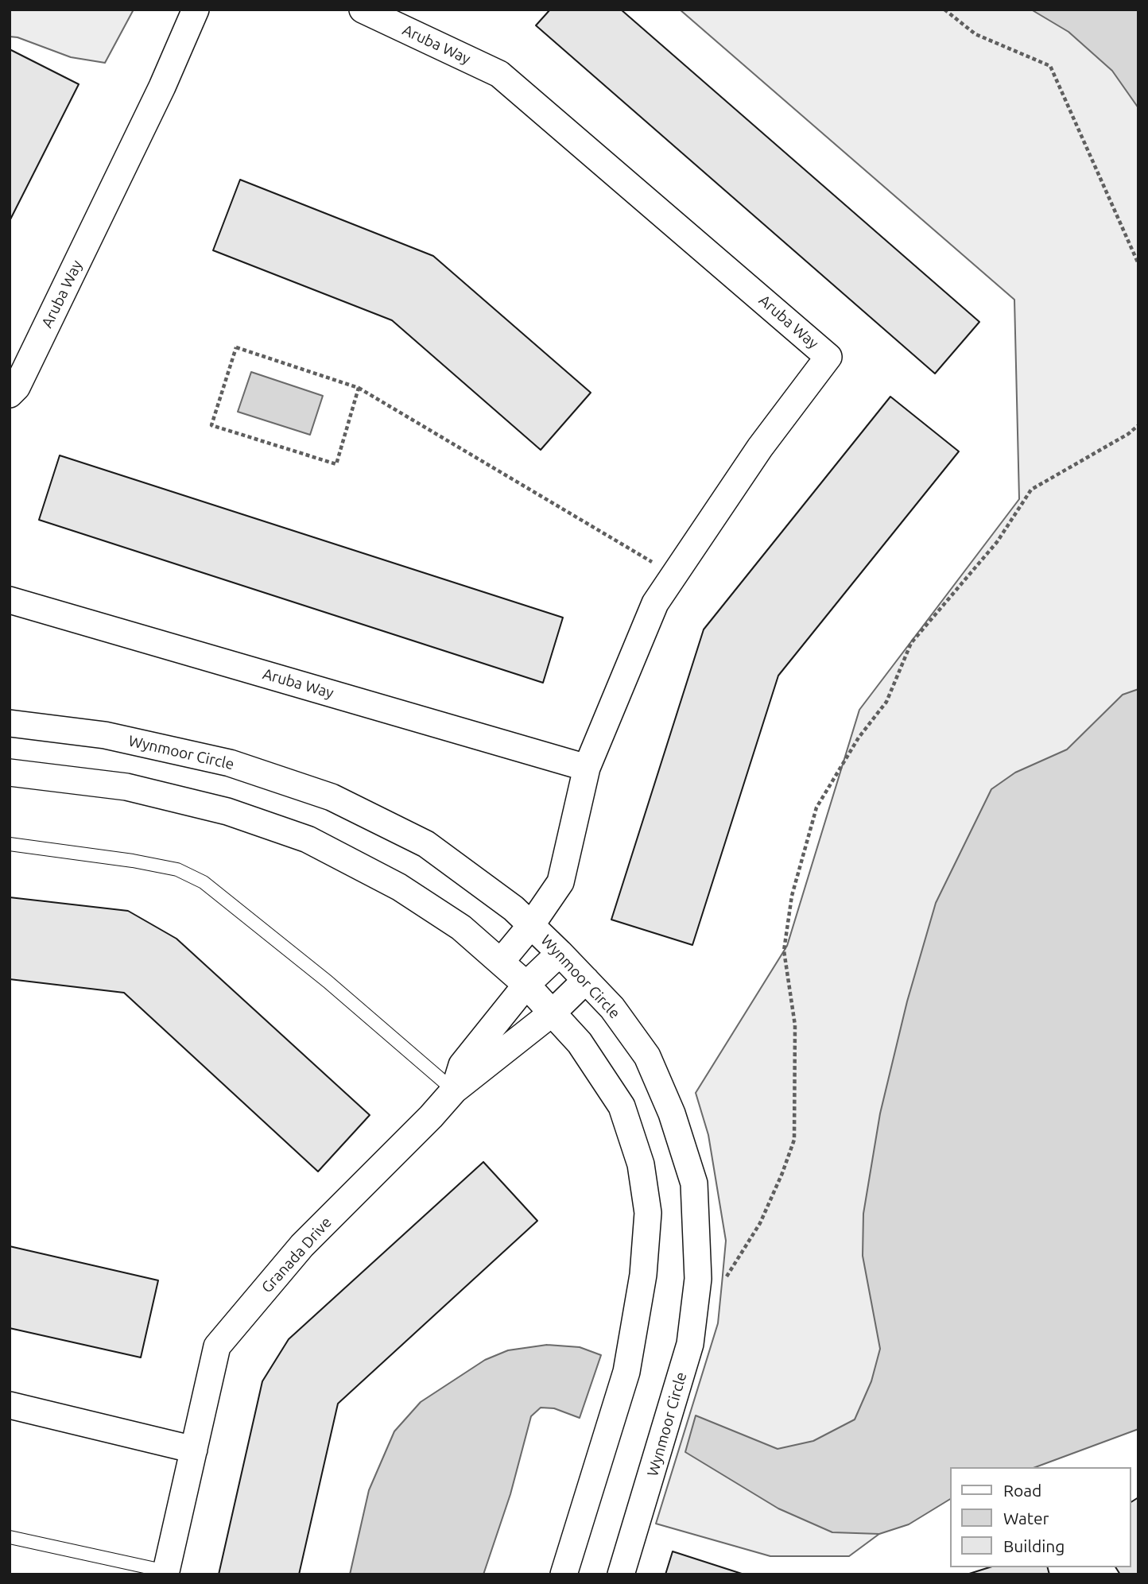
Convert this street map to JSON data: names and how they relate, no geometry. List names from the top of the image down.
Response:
{
  "streets": {
    "street": ["Aruba Way", "Wynmoor Circle", "Granada Drive"]
  },
  "crossings": [
    ["Aruba Way", "Wynmoor Circle"],
    ["Wynmoor Circle", "Granada Drive"]
  ],
  "legend": ["Road", "Water", "Building"]
}
